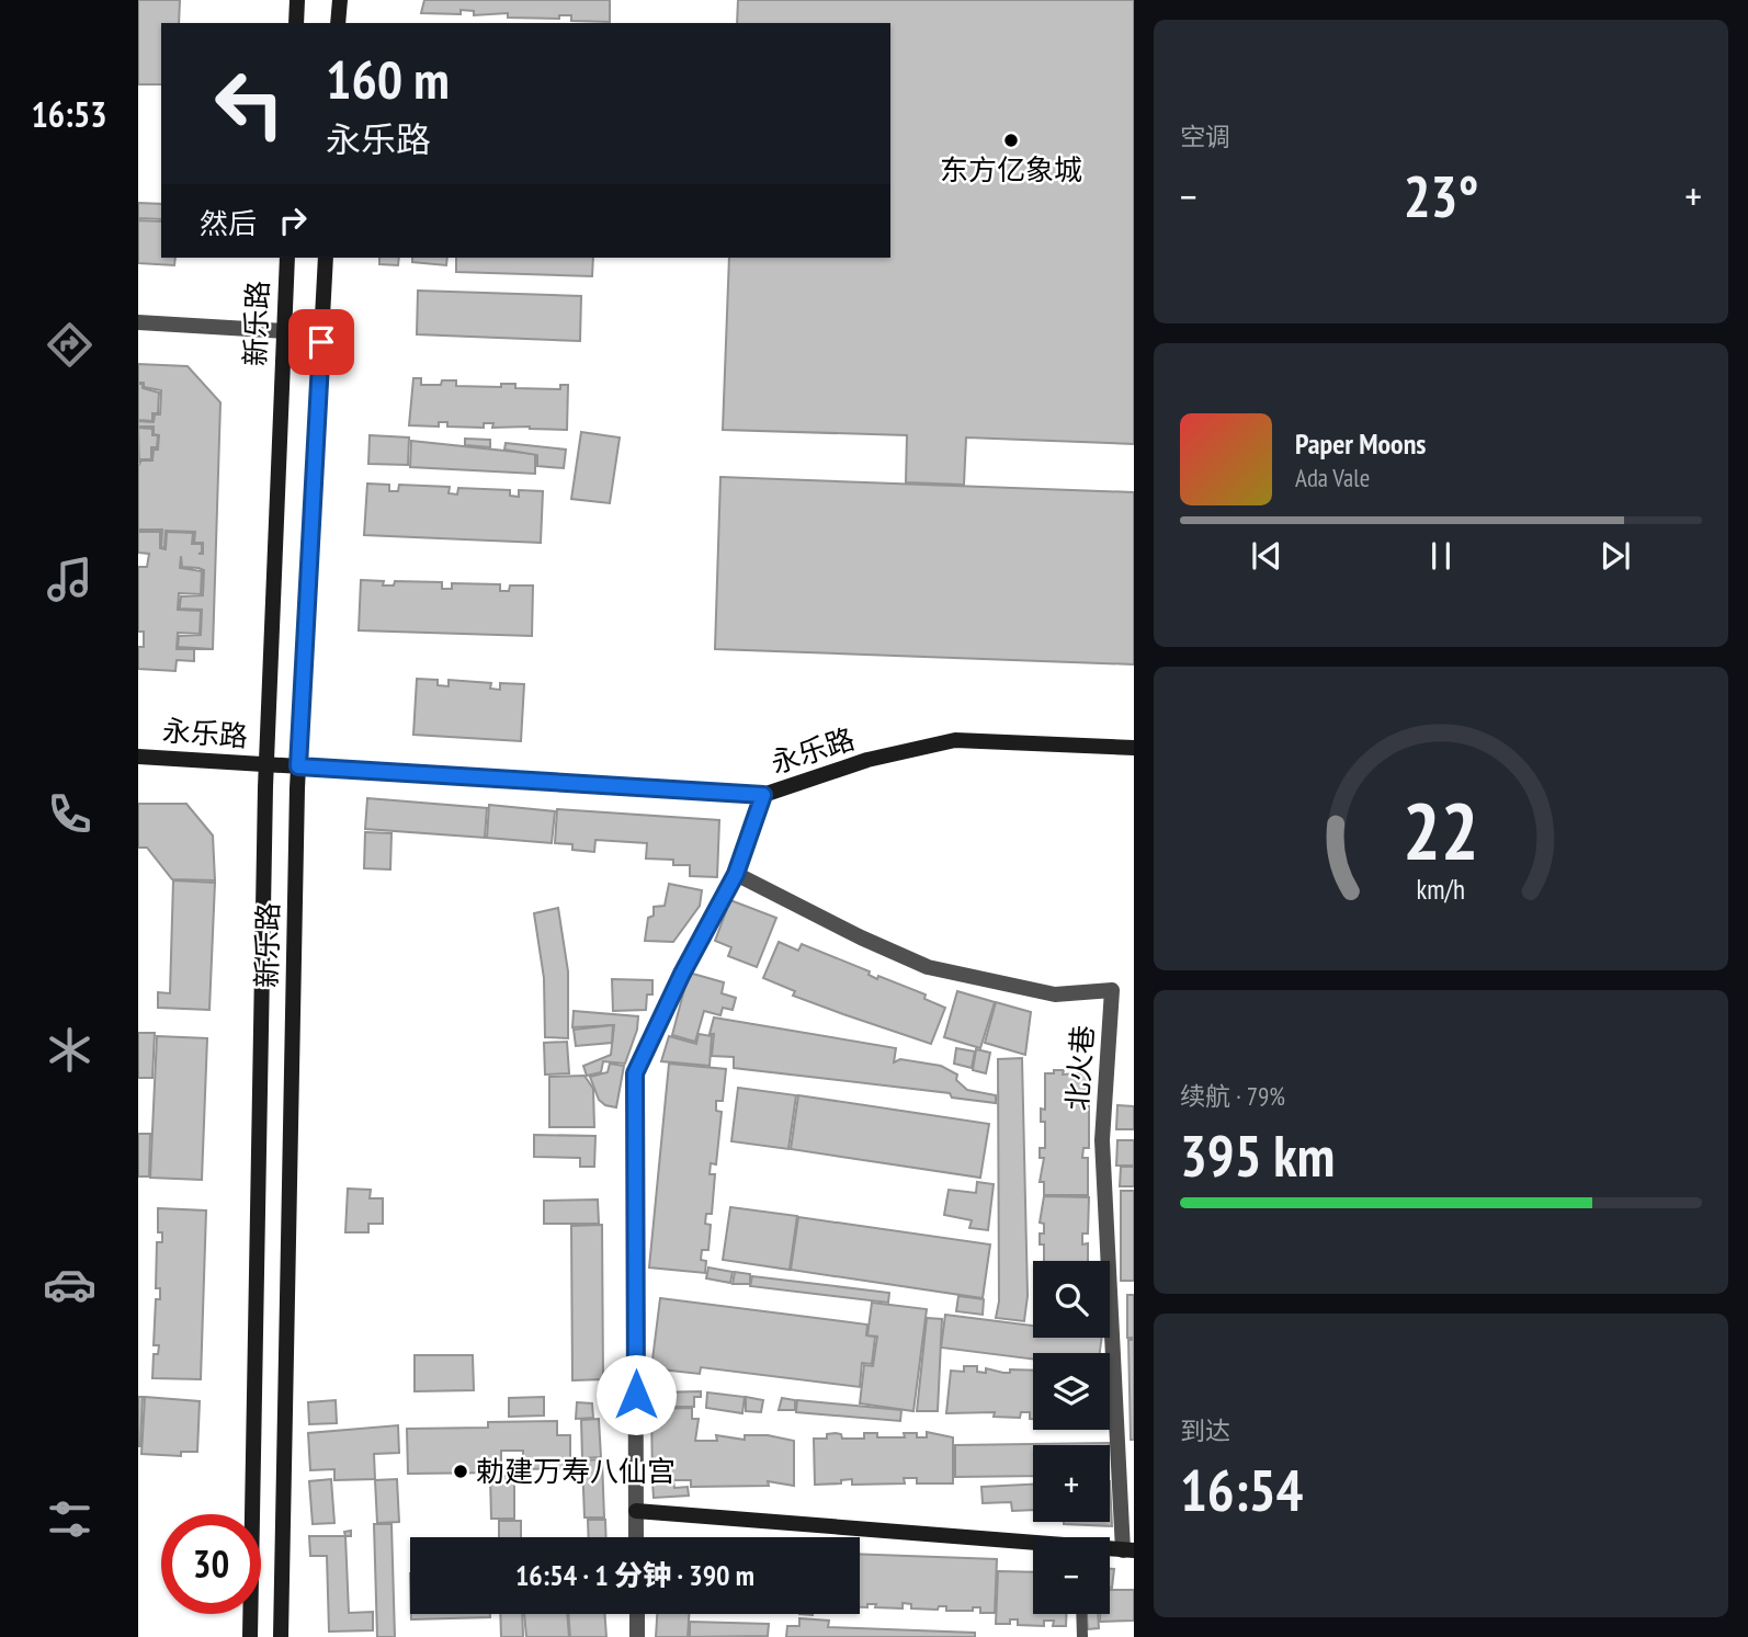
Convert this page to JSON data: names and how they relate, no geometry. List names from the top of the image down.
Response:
{
  "streets": {
    "main road": ["新乐路", "永乐路", "北火巷"]
  },
  "crossings": [
    ["新乐路", "永乐路"]
  ],
  "places": ["东方亿象城", "勅建万寿八仙宫"],
  "page": {
    "tabs": "16:53",
    "tile": [
      "空调",
      ["续航 · 79%", "395 km"],
      ["到达", "16:54"]
    ],
    "turn": ["160 m", "永乐路"],
    "heat": ["−", "23°", "+"],
    "then": "然后",
    "song": ["Paper Moons", "Ada Vale"],
    "map_buttons": ["+", "−"],
    "limit": "30",
    "trip": "16:54 · 1 分钟 · 390 m",
    "gauge": ["22", "km/h"]
  }
}
